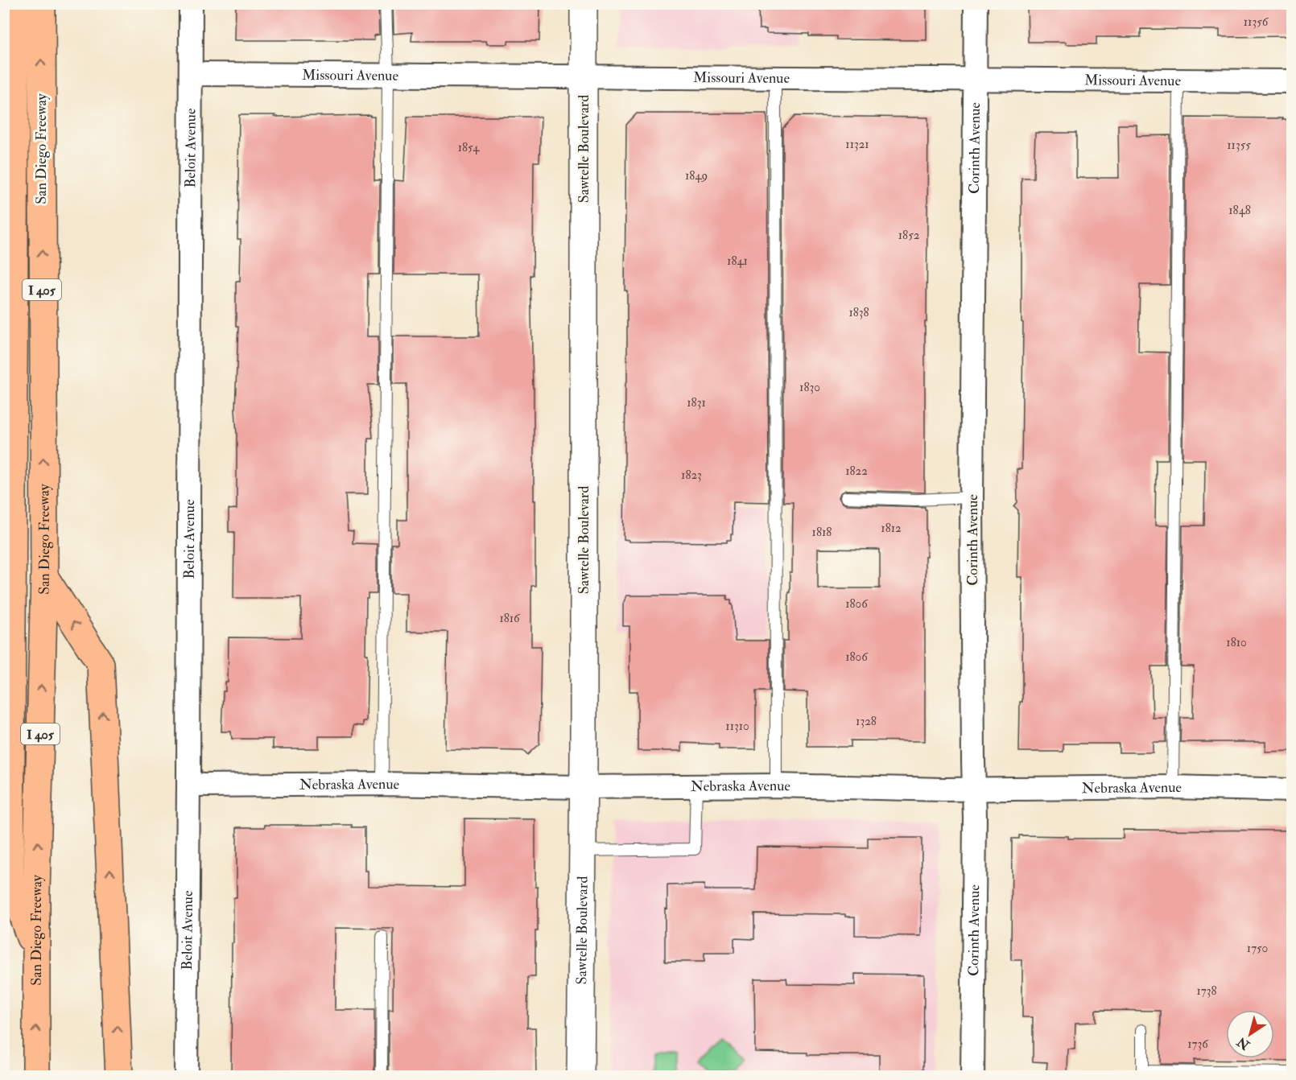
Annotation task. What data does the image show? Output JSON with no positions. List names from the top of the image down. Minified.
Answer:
{"streets":{"highway":["San Diego Freeway","I 405"],"street":["Missouri Avenue","Beloit Avenue","Sawtelle Boulevard","Corinth Avenue","Nebraska Avenue"]},"crossings":[["Missouri Avenue","Beloit Avenue"],["Missouri Avenue","Sawtelle Boulevard"],["Missouri Avenue","Corinth Avenue"],["Beloit Avenue","Nebraska Avenue"],["Sawtelle Boulevard","Nebraska Avenue"],["Corinth Avenue","Nebraska Avenue"]],"house_numbers":["11356","11321","11355","1854","1849","1848","1852","1841","1838","1830","1831","1822","1823","1812","1818","1806","1816","1810","1806","1328","11310","1750","1738","1736"],"north":"bottom left"}
